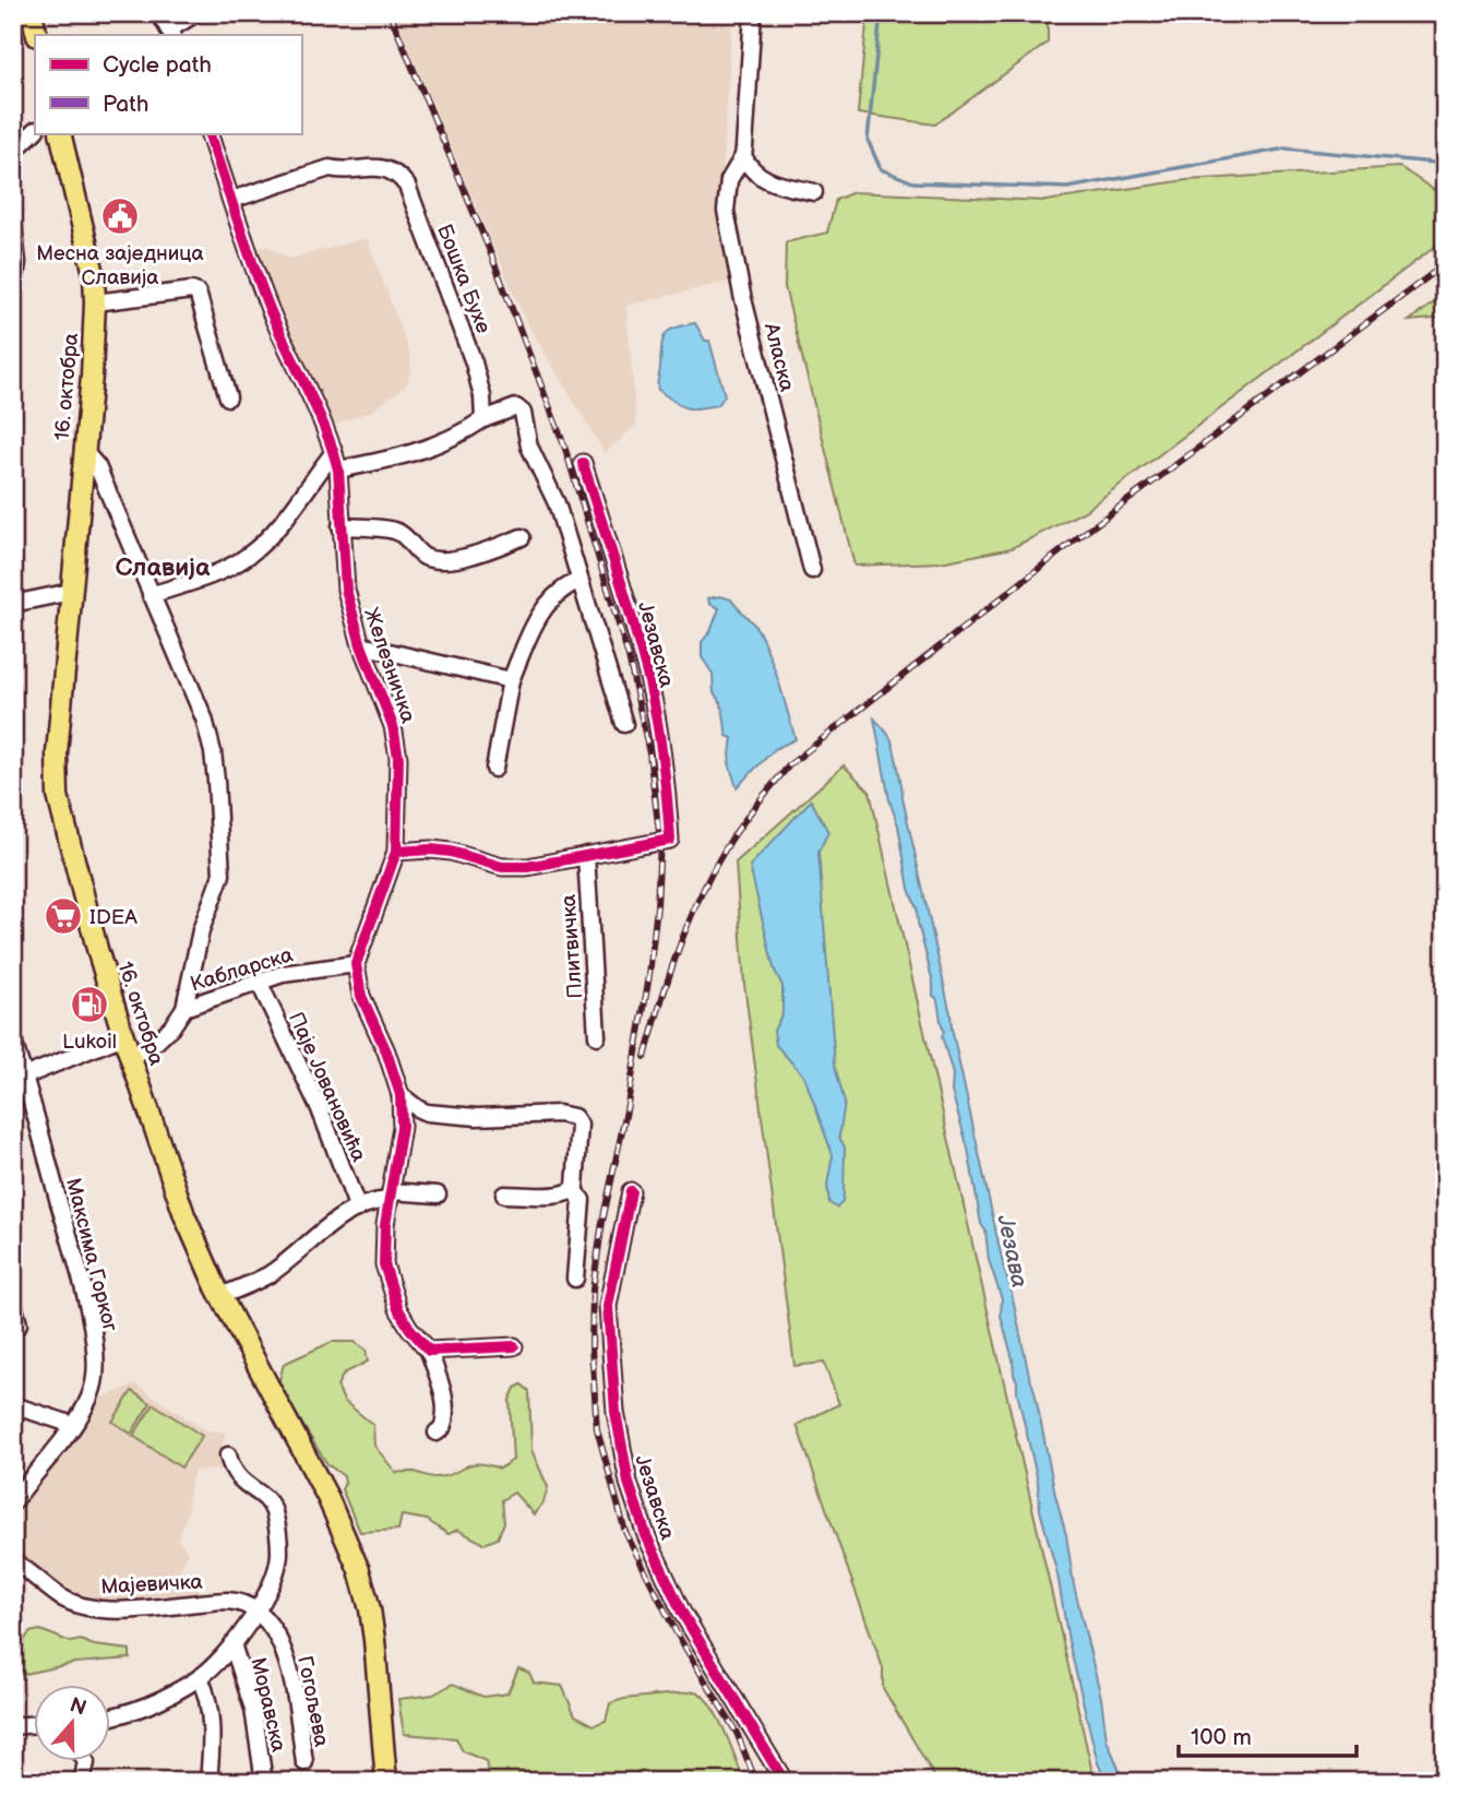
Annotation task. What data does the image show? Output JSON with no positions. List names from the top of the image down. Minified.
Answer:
{"streets":{"main road":["16. октобра"],"street":["Бошка Бухе","Аласка","Језавска","Железничка","Плитвичка","Кабларска","Паје Јовановића","Максима Горког","Мајевичка","Гогољева","Моравска"]},"crossings":[["Бошка Бухе","Железничка"],["Језавска","Плитвичка"],["Железничка","Кабларска"],["Кабларска","Паје Јовановића"],["Мајевичка","Гогољева"]],"districts":["Славија"],"water":["Језава"],"places":{"public building":["Месна заједница Славија"],"supermarket":["IDEA"],"fuel station":["Lukoil"]},"legend":["Cycle path","Path"],"scale_bar":"100 m","north":"top"}
